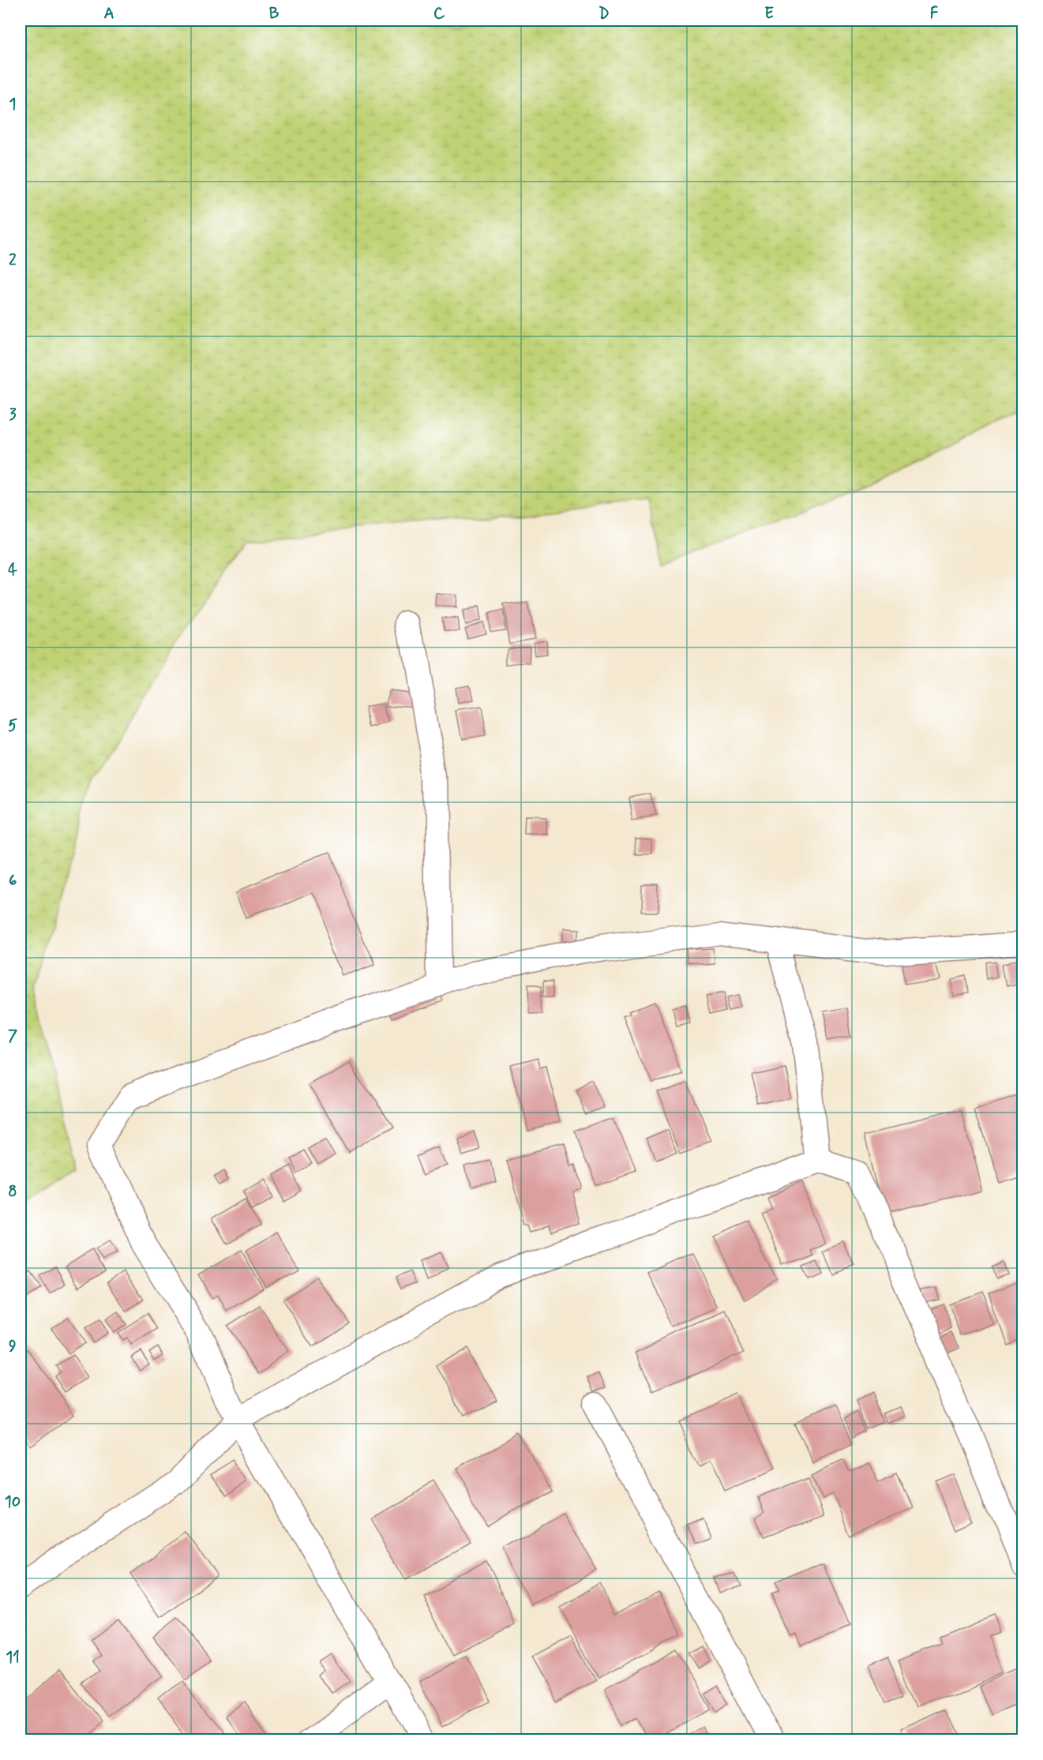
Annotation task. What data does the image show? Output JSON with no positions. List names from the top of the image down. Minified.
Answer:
{"grid":{"columns":["A","B","C","D","E","F"],"rows":["1","2","3","4","5","6","7","8","9","10","11"]}}
